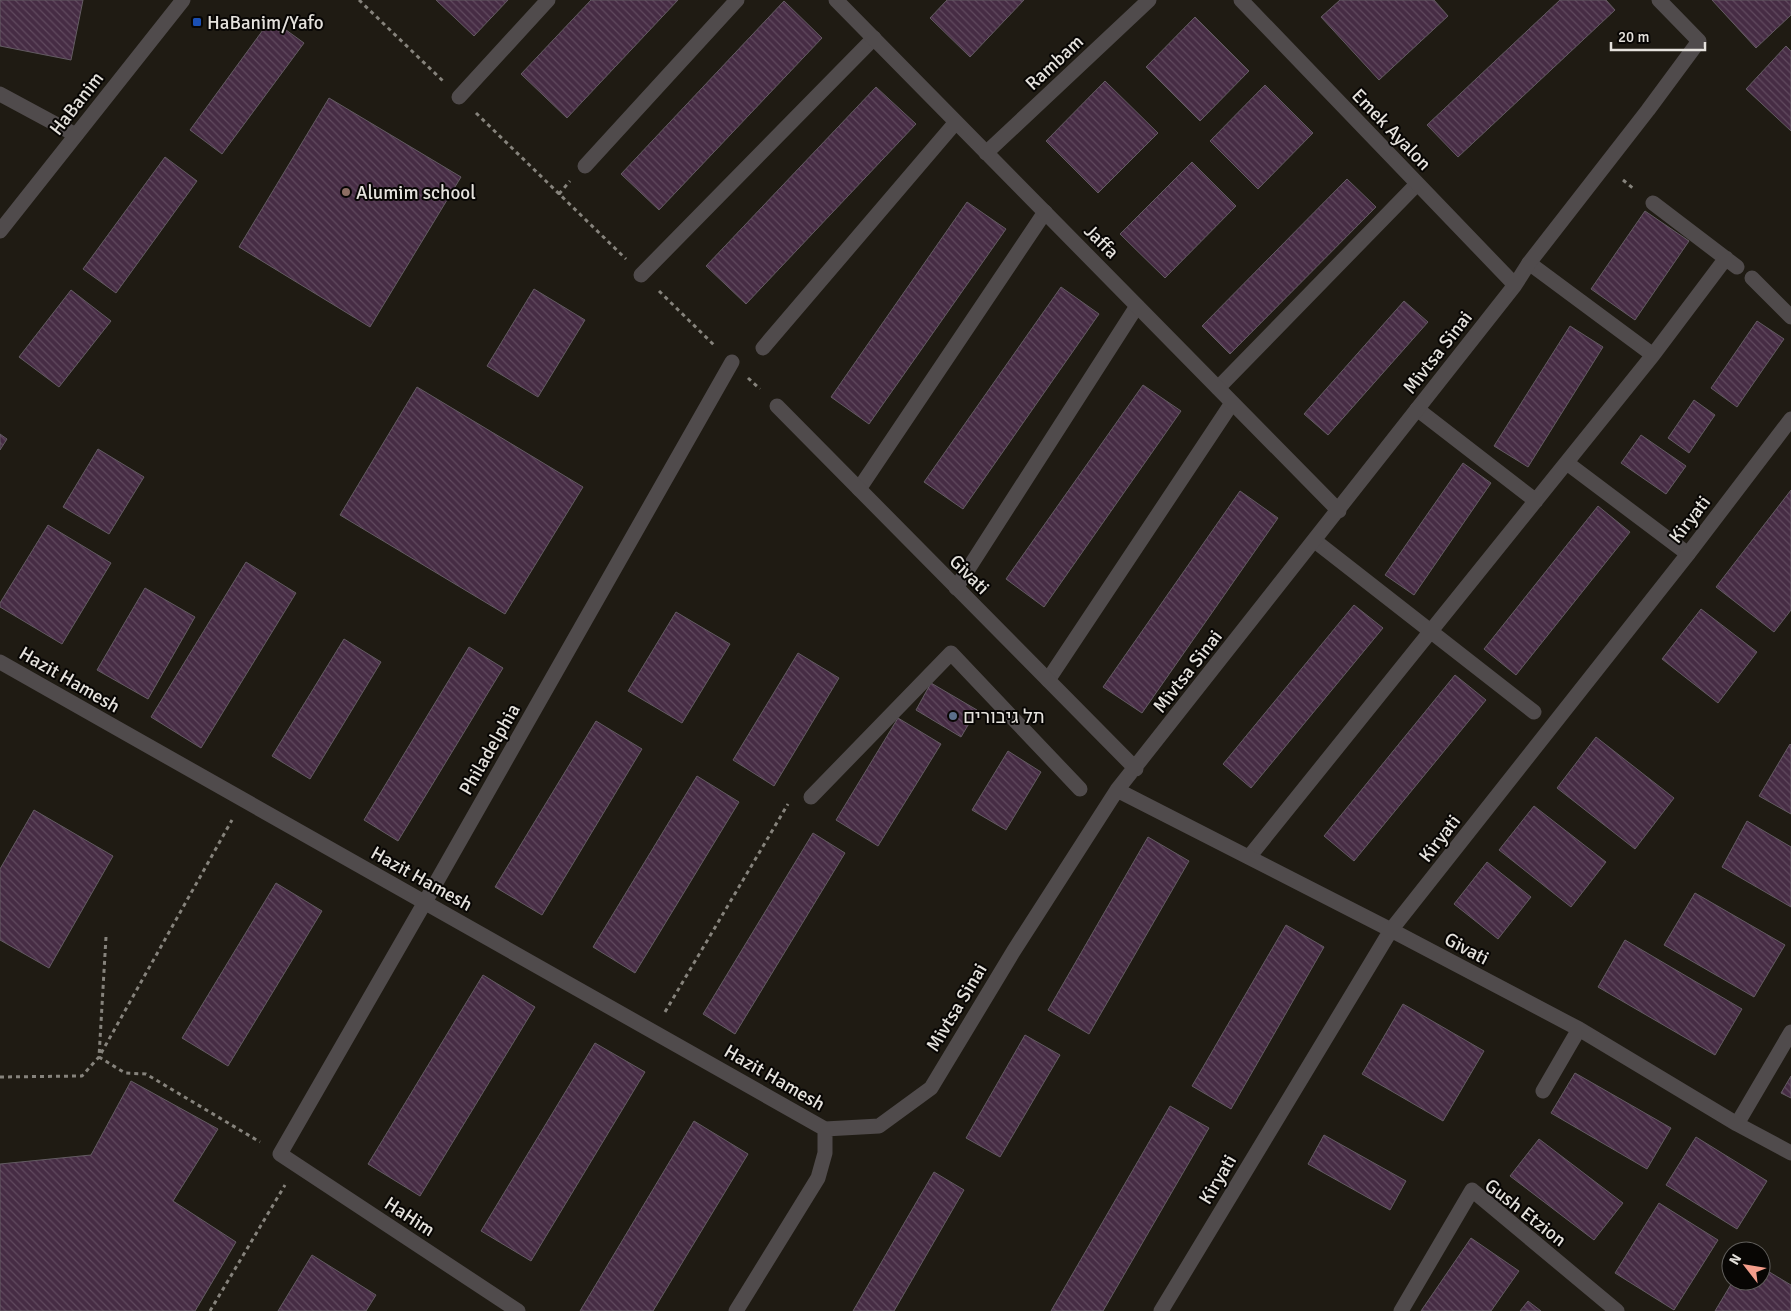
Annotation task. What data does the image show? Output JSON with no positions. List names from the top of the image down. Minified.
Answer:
{"streets":{"street":["Rambam","HaBanim","Emek Ayalon","Jaffa","Mivtsa Sinai","Kiryati","Givati","Hazit Hamesh","Philadelphia","Gush Etzion","HaHim"]},"crossings":[["Rambam","Jaffa"],["Emek Ayalon","Mivtsa Sinai"],["Jaffa","Mivtsa Sinai"],["Mivtsa Sinai","Givati"],["Mivtsa Sinai","Hazit Hamesh"],["Kiryati","Givati"],["Hazit Hamesh","Philadelphia"],["Philadelphia","HaHim"]],"places":{"transit":["HaBanim/Yafo"],"other":["Alumim school","תל גיבורים"]},"scale_bar":"20 m","north":"top left"}
